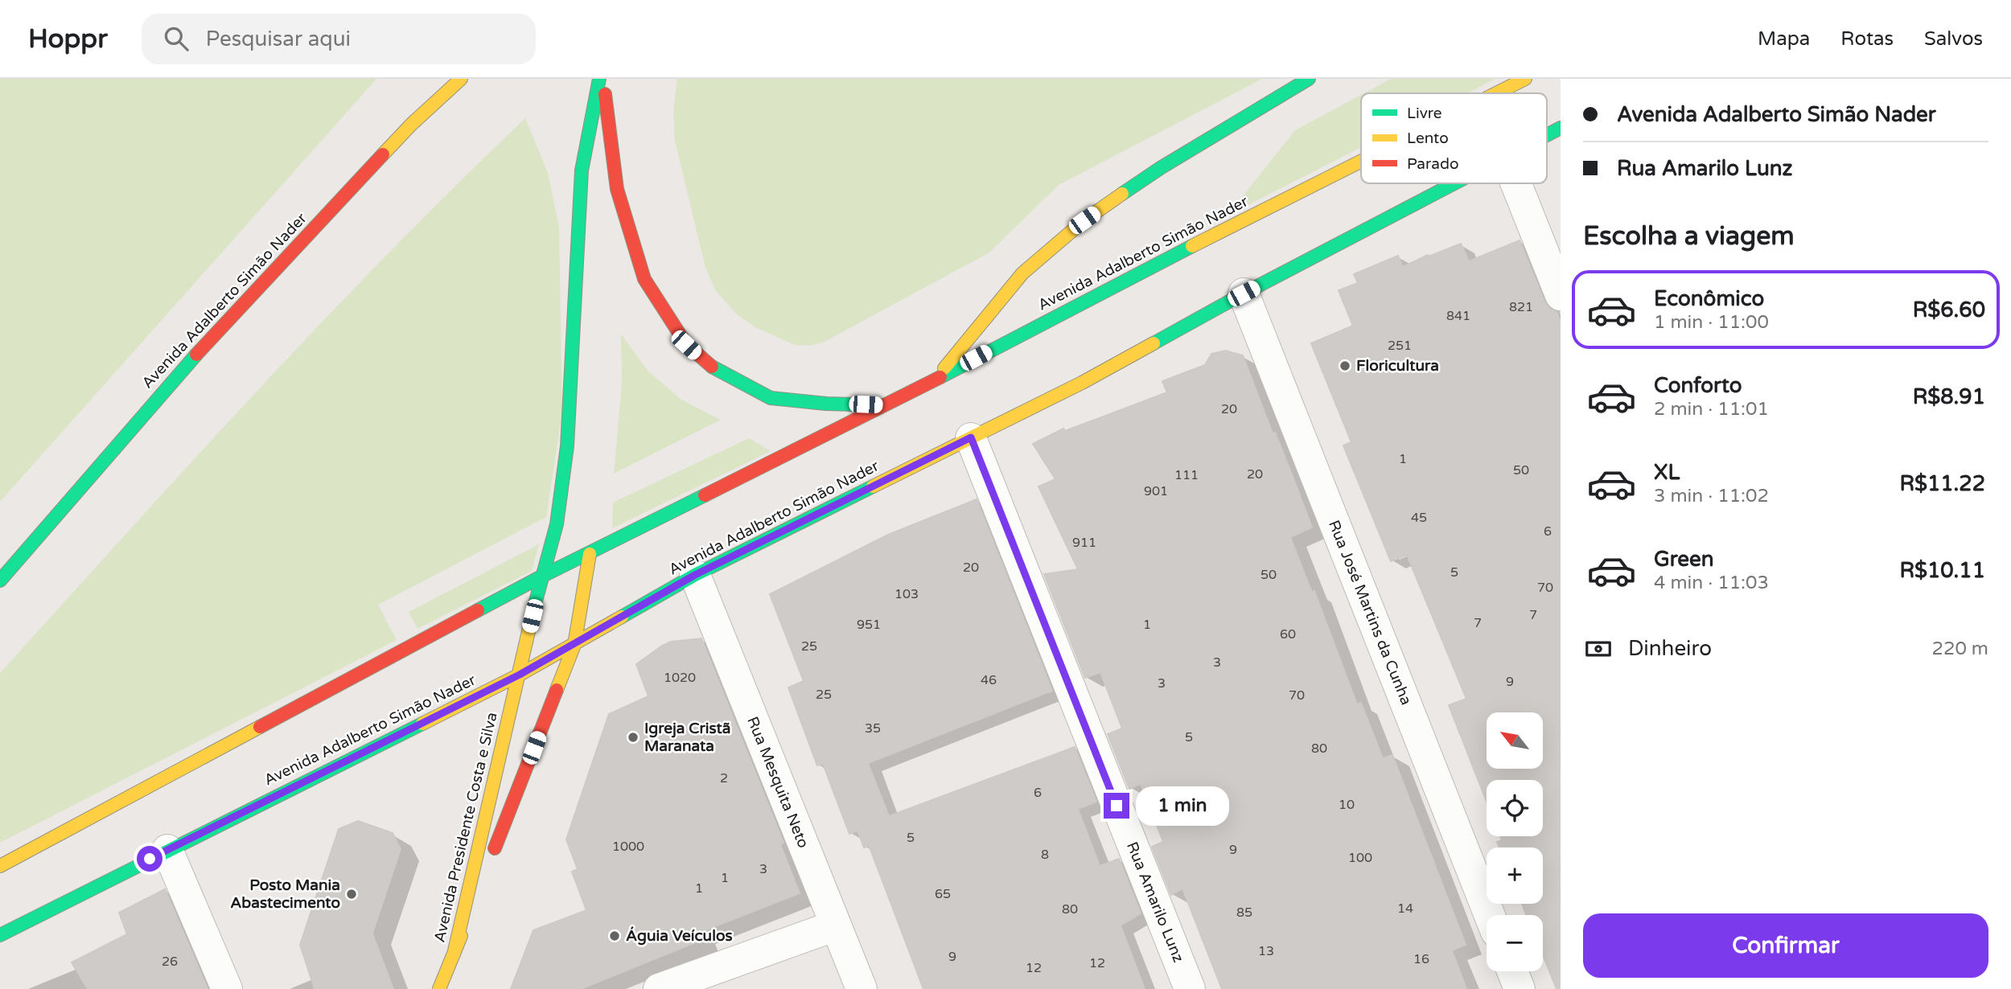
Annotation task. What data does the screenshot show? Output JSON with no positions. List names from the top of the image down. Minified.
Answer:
{"streets":{"main road":["Avenida Adalberto Simão Nader","Avenida Presidente Costa e Silva"],"street":["Rua José Martins da Cunha","Rua Mesquita Neto","Rua Amarilo Lunz"]},"crossings":[["Avenida Adalberto Simão Nader","Rua José Martins da Cunha"],["Avenida Adalberto Simão Nader","Rua Mesquita Neto"],["Avenida Adalberto Simão Nader","Avenida Presidente Costa e Silva"],["Avenida Adalberto Simão Nader","Rua Amarilo Lunz"]],"places":["Floricultura","Igreja Cristã Maranata","Posto Mania Abastecimento","Águia Veículos"],"house_numbers":["821","841","251","20","1","50","20","111","901","45","6","911","20","5","50","70","103","7","7","951","1","60","25","3","1020","46","9","3","25","70","35","5","80","2","6","10","5","1000","9","8","100","3","1","1","65","14","80","85","13","9","16","26","12","12"],"legend":["Livre","Lento","Parado"],"north":"top left","page":{"header":"Hoppr","search":"Pesquisar aqui","nav":["Mapa","Rotas","Salvos"],"banner":["Avenida Adalberto Simão Nader","Rua Amarilo Lunz"],"heading":"Escolha a viagem","list":[{"name":"Econômico","note":"1 min · 11:00","value":"R$6.60"},{"name":"Conforto","note":"2 min · 11:01","value":"R$8.91"},{"name":"XL","note":"3 min · 11:02","value":"R$11.22"},{"name":"Green","note":"4 min · 11:03","value":"R$10.11"}],"pay":["Dinheiro","220 m"],"map_buttons":["+","−"],"bubble":"1 min","buttons":"Confirmar"}}
